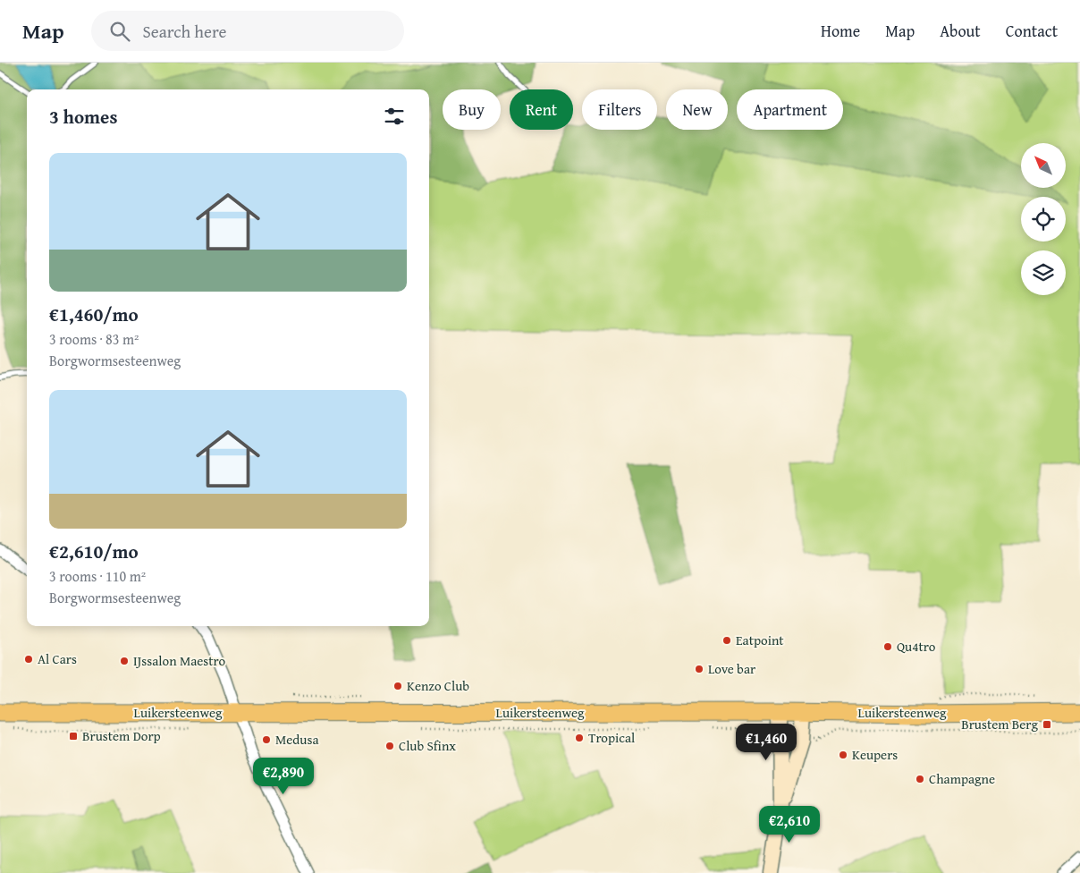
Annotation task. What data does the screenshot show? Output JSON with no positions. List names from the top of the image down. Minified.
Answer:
{"streets":{"main road":["Luikersteenweg"]},"places":{"other":["Eatpoint","Qu4tro","Al Cars","IJssalon Maestro","Love bar","Kenzo Club","Tropical","Medusa","Club Sfinx","Keupers","Champagne"],"transit":["Brustem Berg","Brustem Dorp"]},"north":"top left","page":{"header":"Map","search":"Search here","nav":["Home","Map","About","Contact"],"chip":["Buy","Rent","Filters","New","Apartment"],"heading":"3 homes","list":[{"name":"€1,460/mo","note":"3 rooms · 83 m² · Borgwormsesteenweg"},{"name":"€2,610/mo","note":"3 rooms · 110 m² · Borgwormsesteenweg"}],"price":["€1,460","€2,890","€2,610"]}}
